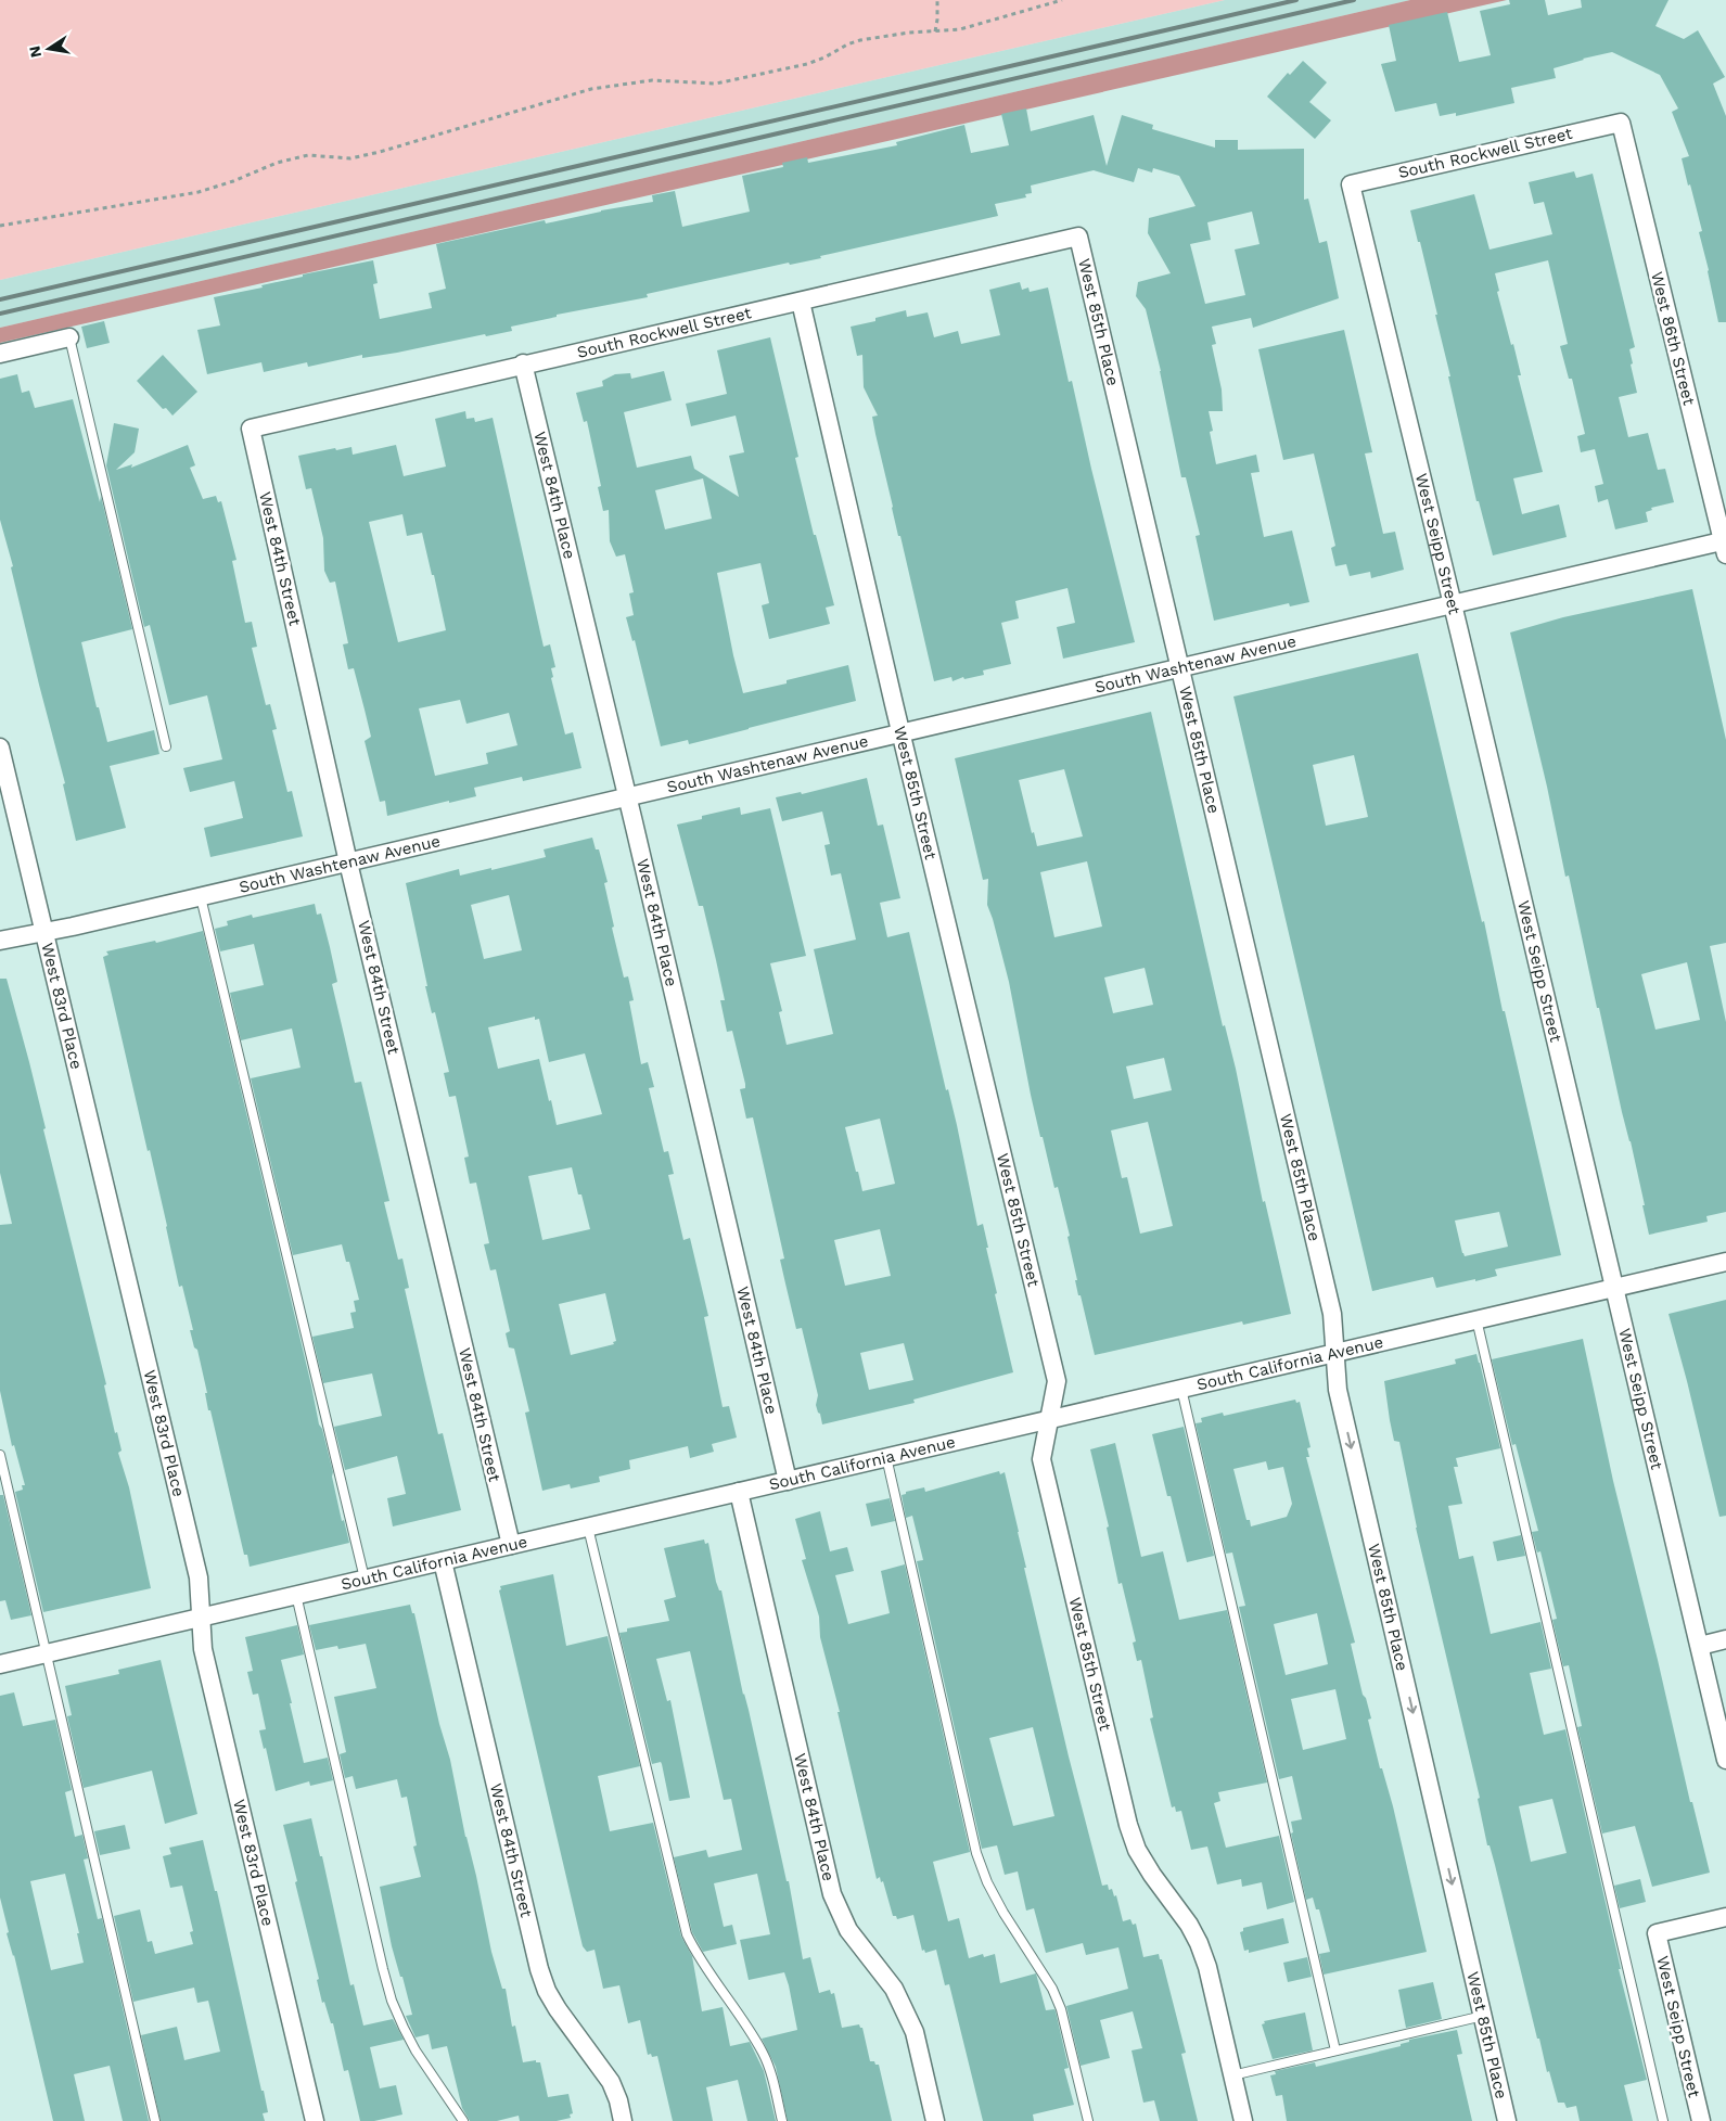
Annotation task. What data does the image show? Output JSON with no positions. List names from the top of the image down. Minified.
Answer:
{"streets":{"street":["South Rockwell Street","West 85th Place","West 86th Street","West 84th Place","West Seipp Street","West 84th Street","South Washtenaw Avenue","West 85th Street","West 83rd Place","South California Avenue"]},"crossings":[["South Rockwell Street","West 85th Place"],["South Rockwell Street","West 86th Street"],["South Rockwell Street","West 84th Place"],["South Rockwell Street","West Seipp Street"],["South Rockwell Street","West 84th Street"],["South Rockwell Street","West 85th Street"],["West 85th Place","South Washtenaw Avenue"],["West 85th Place","South California Avenue"],["West 86th Street","South Washtenaw Avenue"],["West 84th Place","South Washtenaw Avenue"],["West 84th Place","South California Avenue"],["West Seipp Street","South Washtenaw Avenue"],["West Seipp Street","South California Avenue"],["West 84th Street","South Washtenaw Avenue"],["West 84th Street","South California Avenue"],["South Washtenaw Avenue","West 85th Street"],["South Washtenaw Avenue","West 83rd Place"],["West 85th Street","South California Avenue"],["West 83rd Place","South California Avenue"]],"one_way":["West 85th Place"],"north":"left"}
